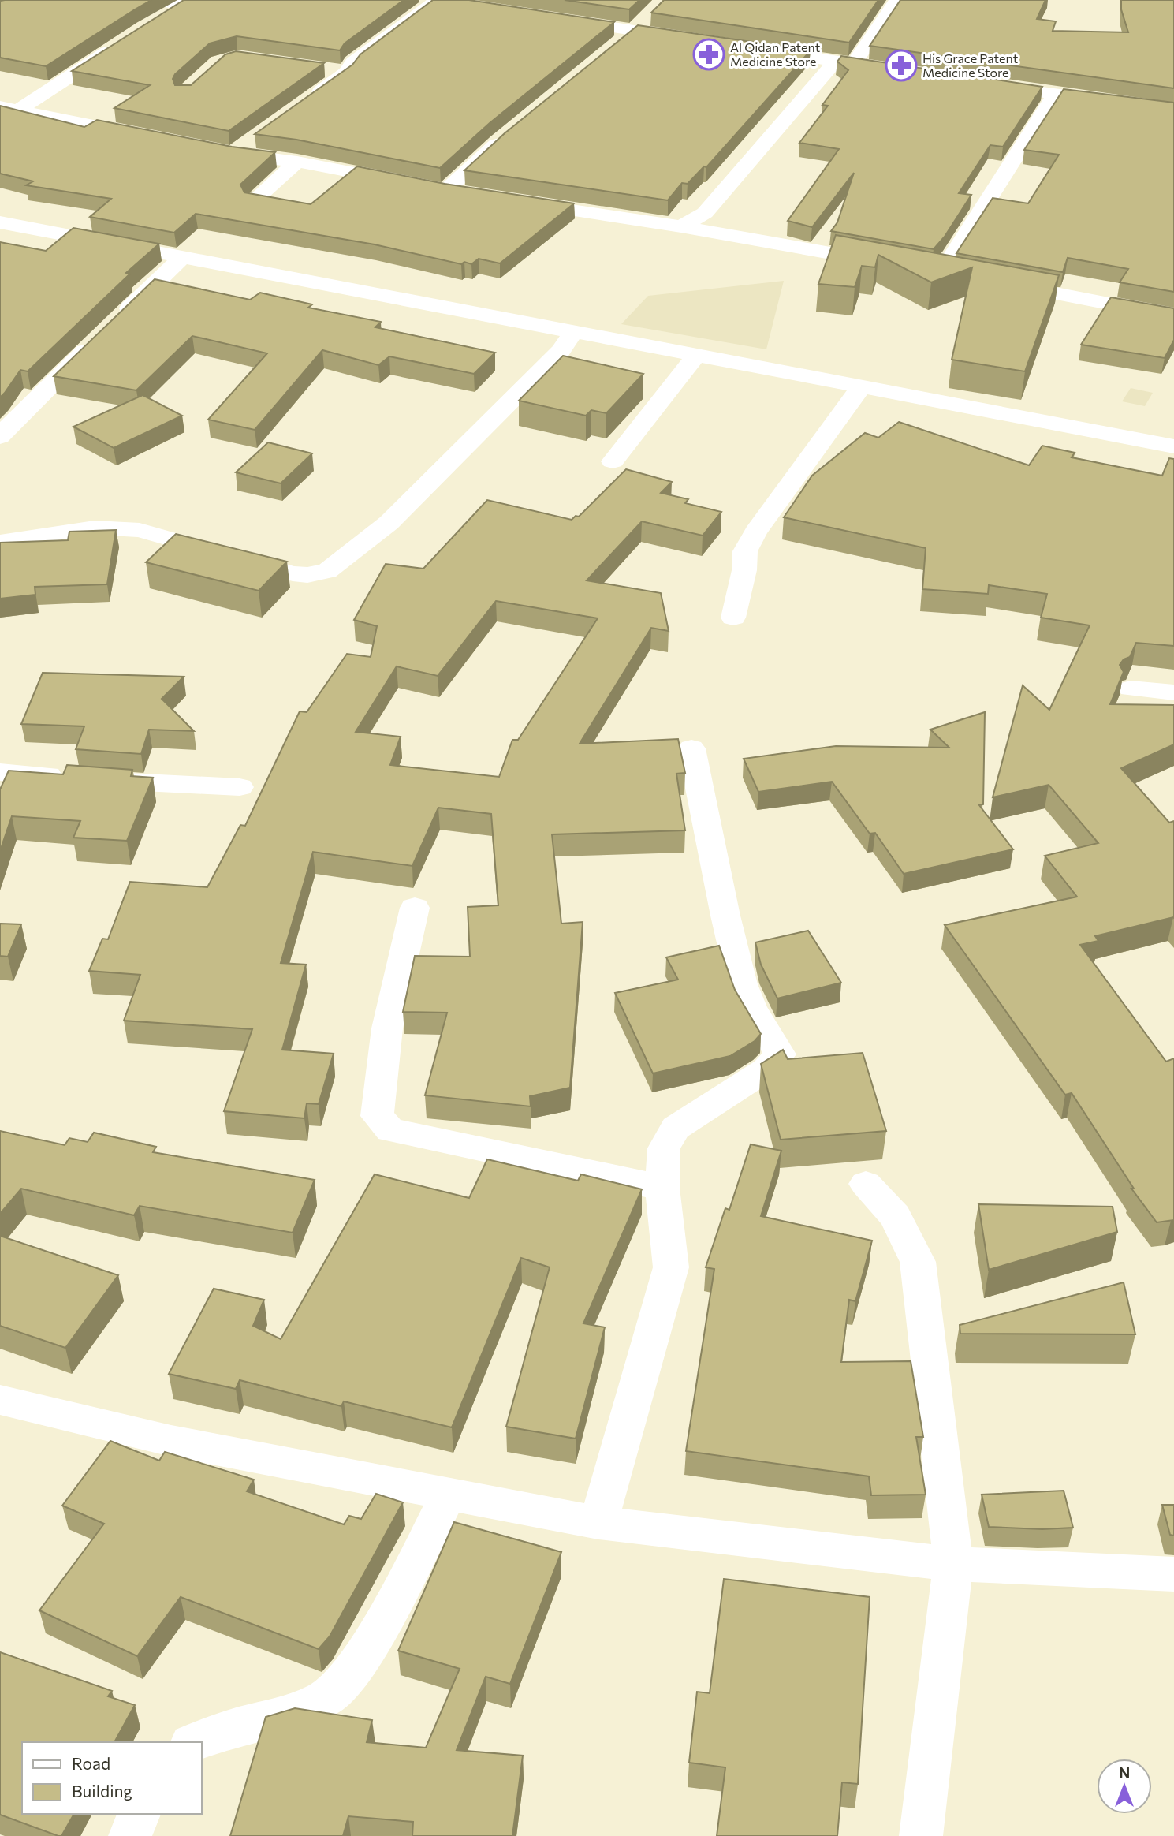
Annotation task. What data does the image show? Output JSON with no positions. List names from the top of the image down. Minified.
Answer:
{"places":{"pharmacy":["Al Qidan Patent Medicine Store","His Grace Patent Medicine Store"]},"legend":["Road","Building"],"north":"top"}
